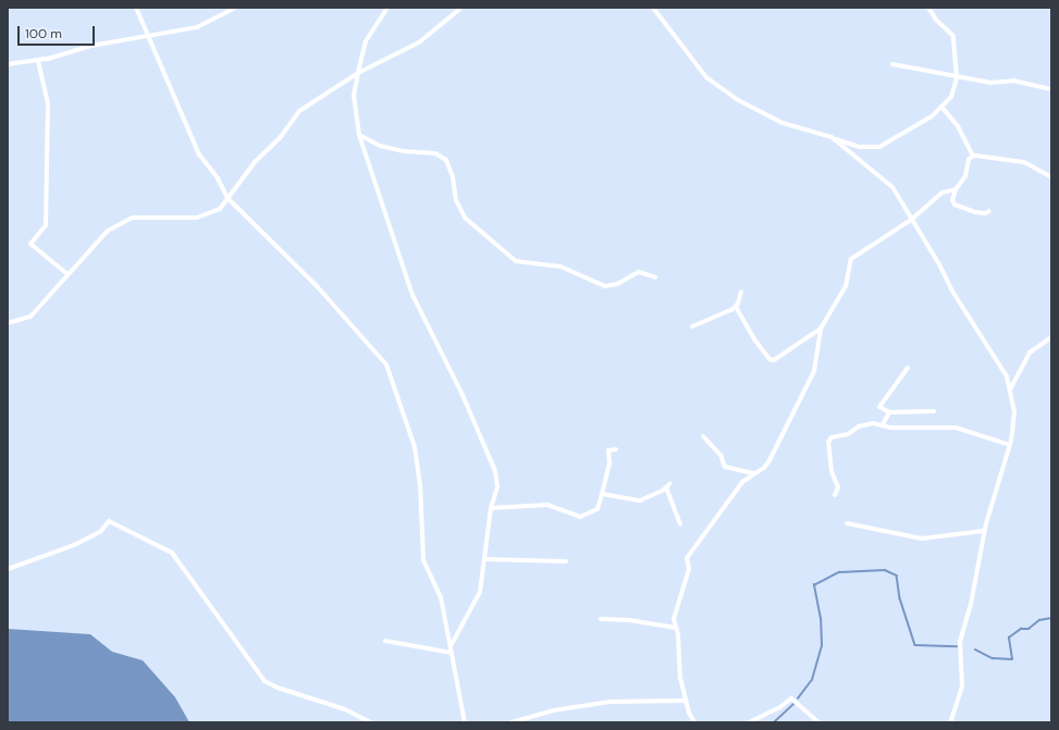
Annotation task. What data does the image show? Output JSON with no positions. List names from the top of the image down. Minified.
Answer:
{"scale_bar":"100 m"}
